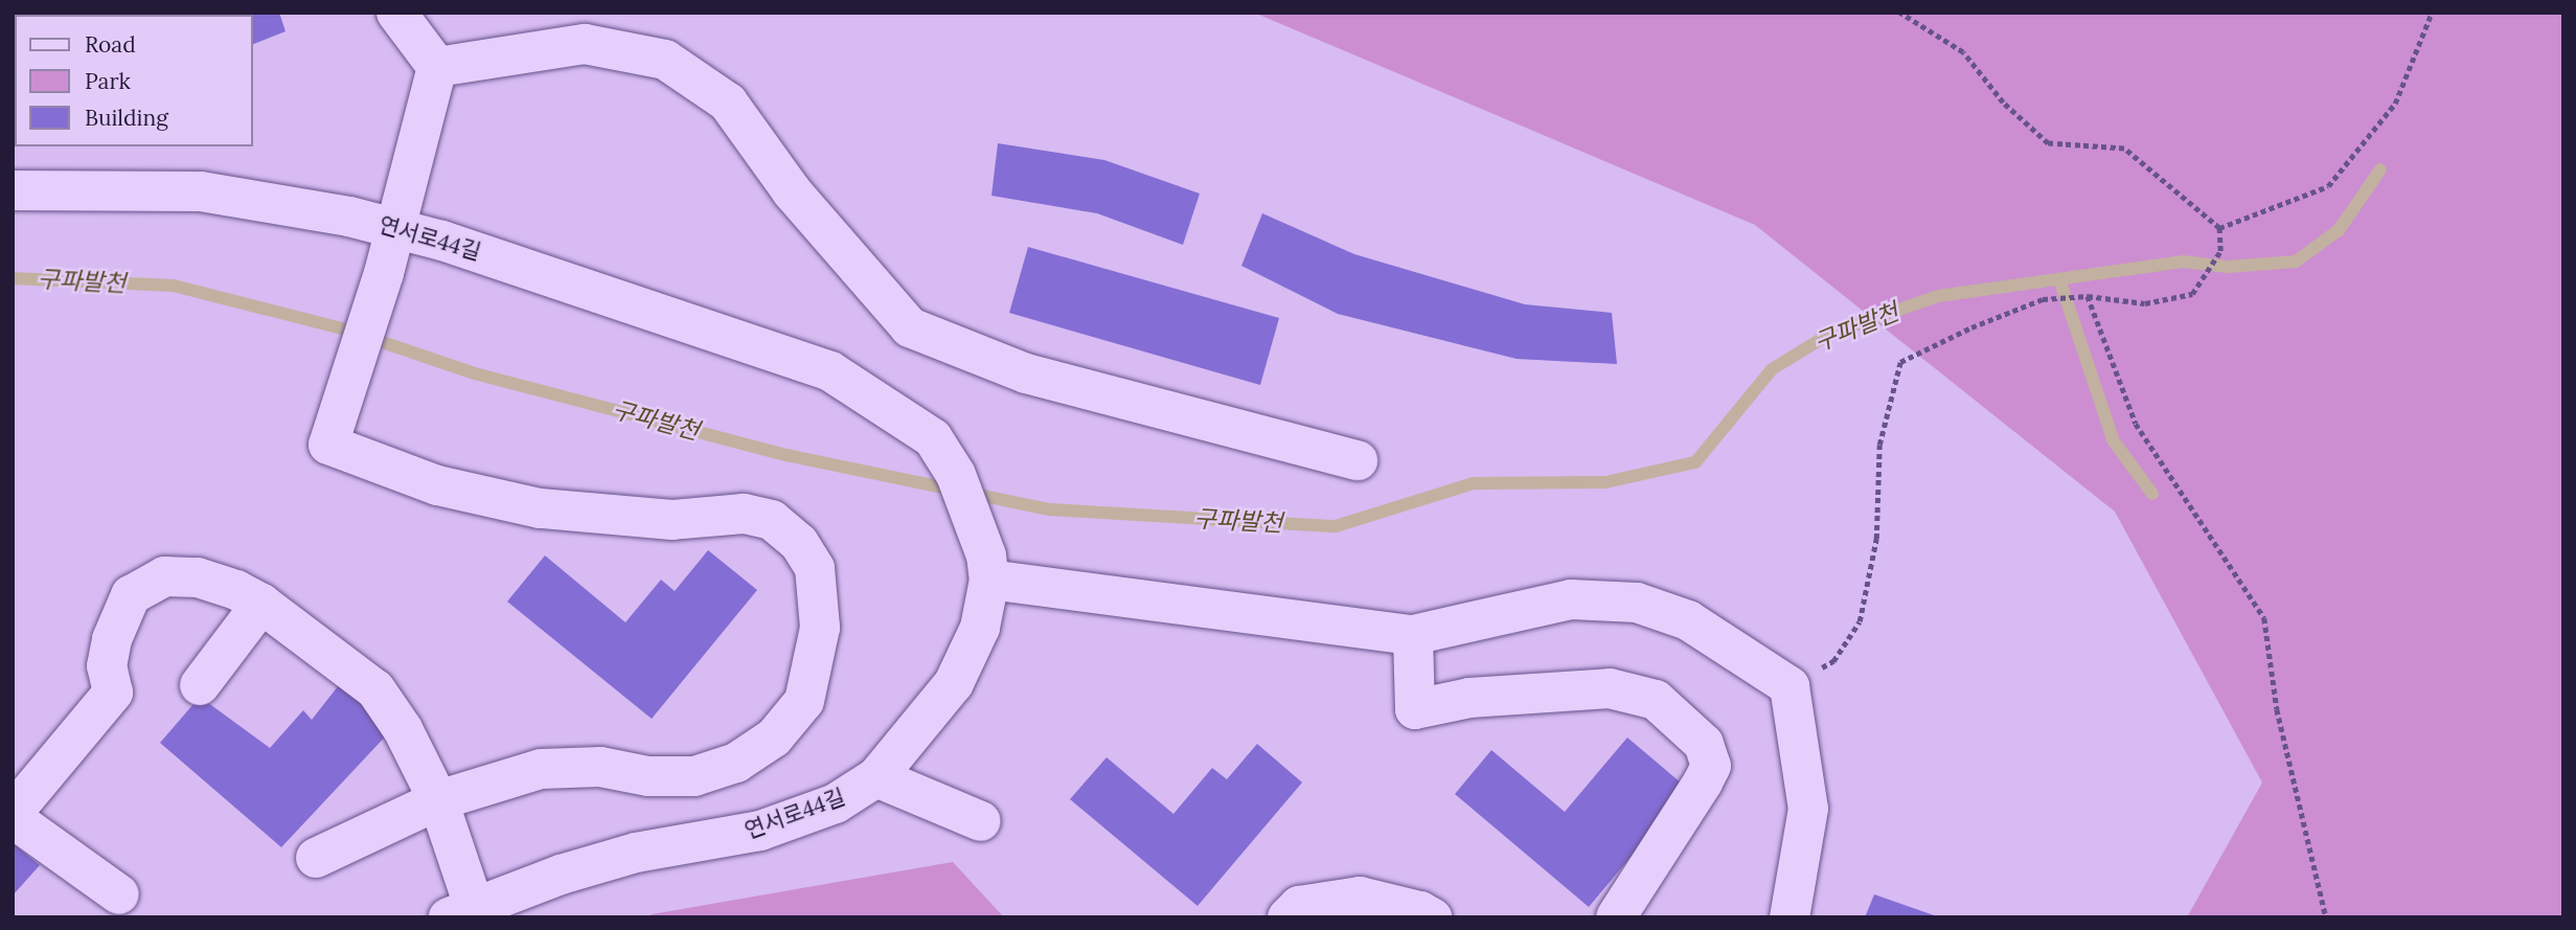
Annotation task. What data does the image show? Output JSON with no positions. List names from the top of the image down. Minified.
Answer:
{"streets":{"street":["연서로44길"]},"water":["구파발천"],"legend":["Road","Park","Building"]}
